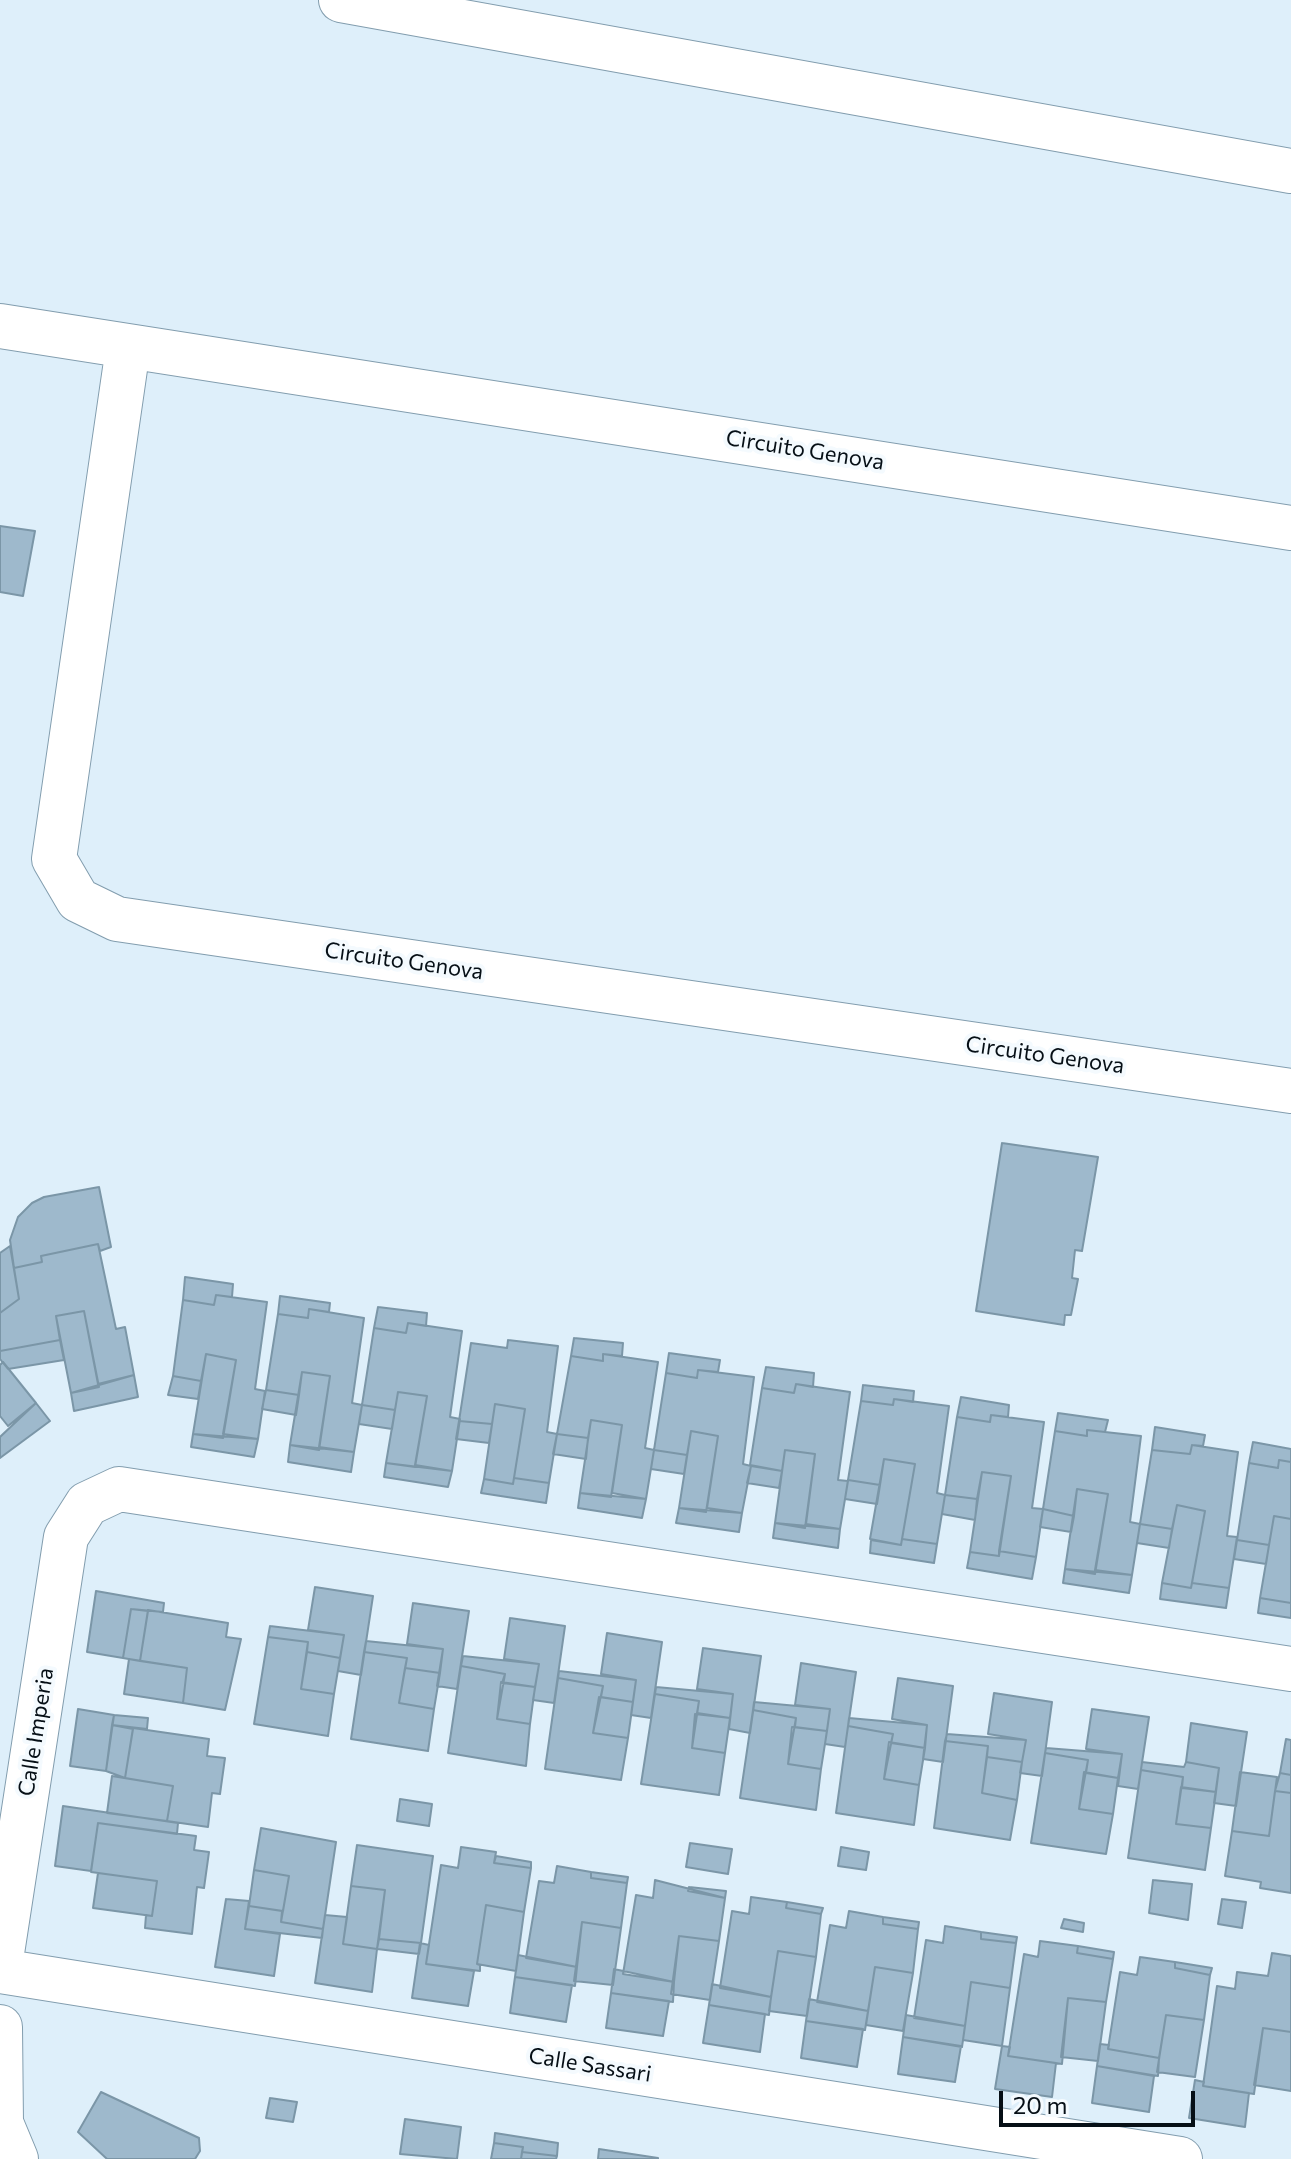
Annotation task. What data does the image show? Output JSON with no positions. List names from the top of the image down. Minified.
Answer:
{"streets":{"street":["Circuito Genova","Calle Imperia","Calle Sassari"]},"crossings":[["Calle Imperia","Calle Sassari"]],"scale_bar":"20 m"}
